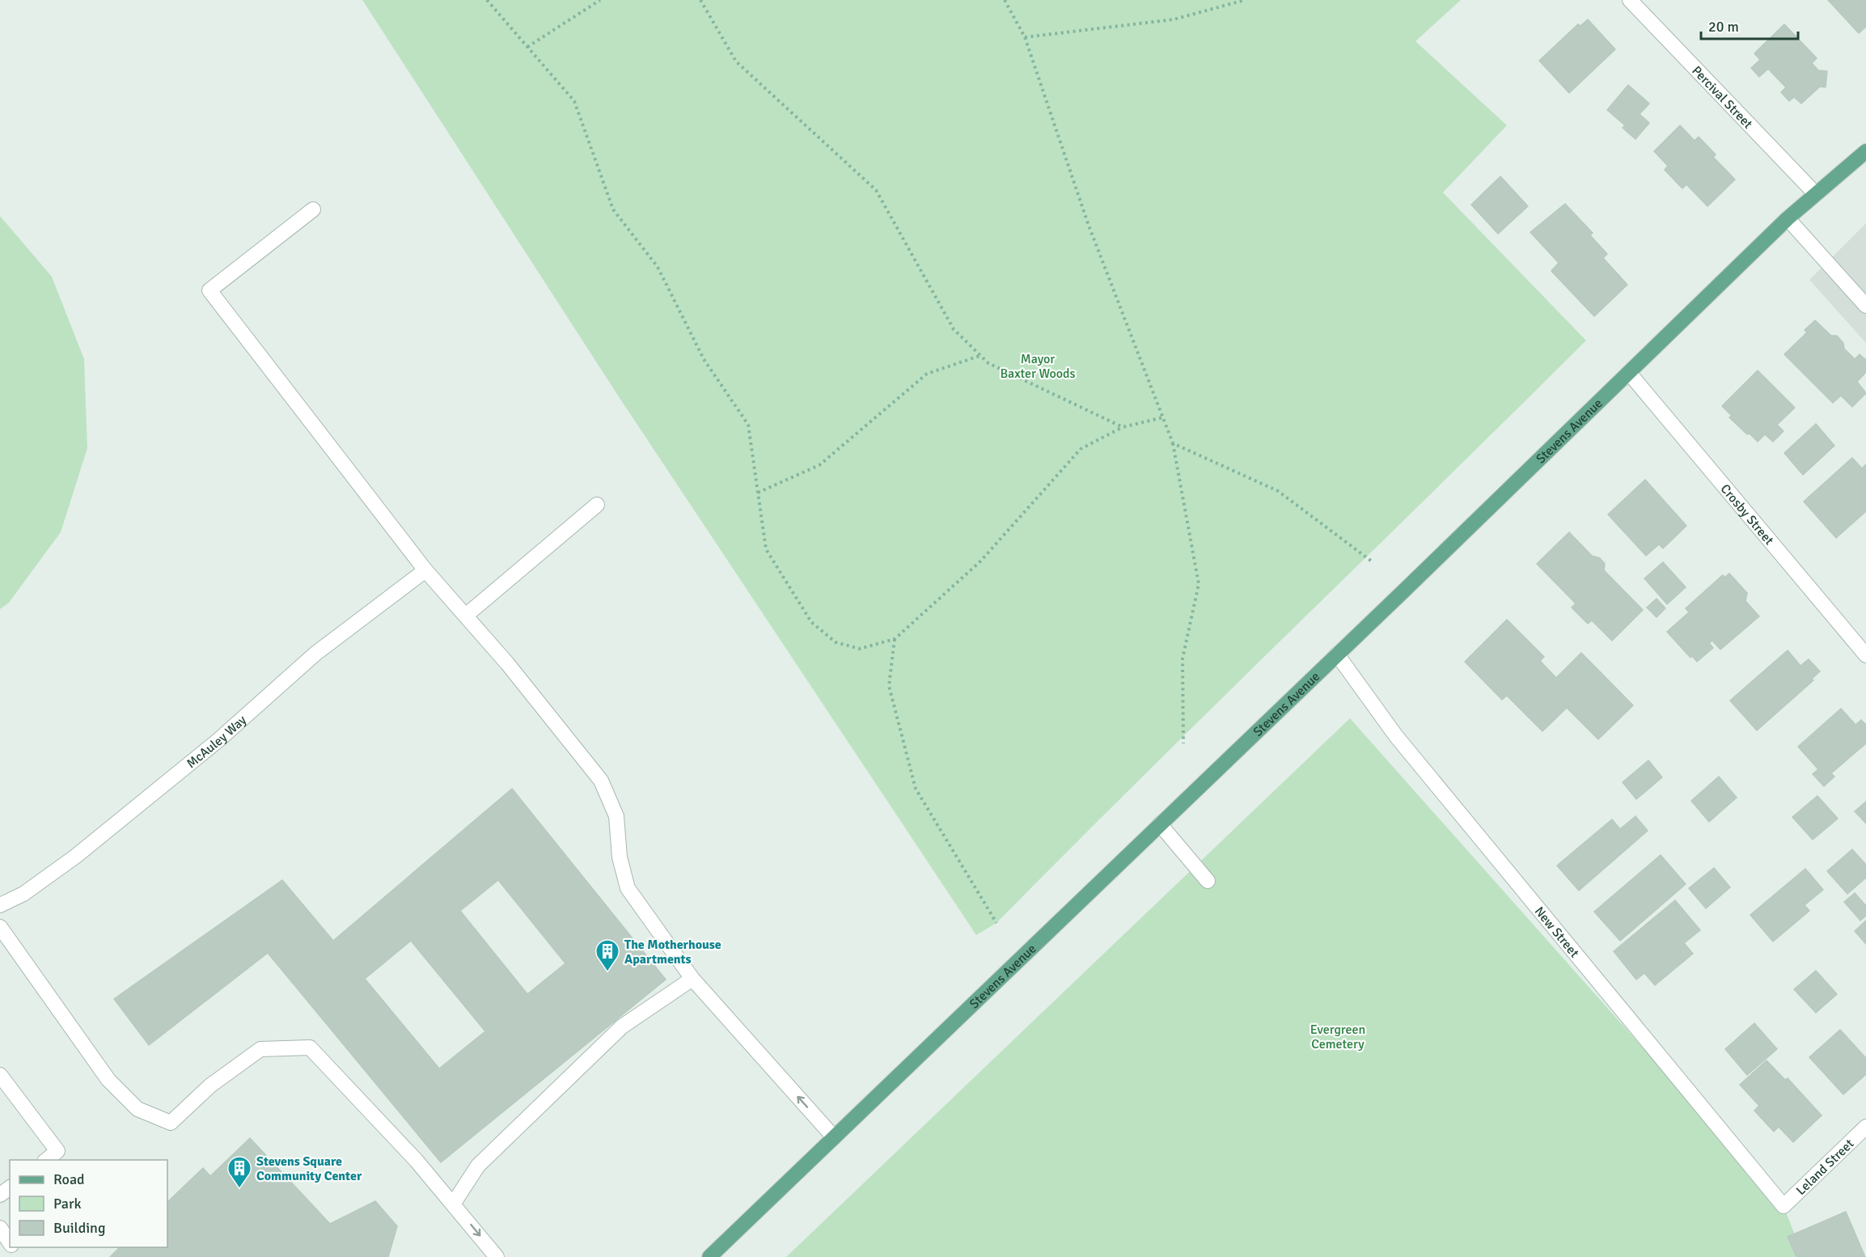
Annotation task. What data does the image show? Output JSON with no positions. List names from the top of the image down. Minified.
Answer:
{"streets":{"main road":["Stevens Avenue"],"street":["Percival Street","Crosby Street","McAuley Way","New Street","Leland Street"]},"crossings":[["Percival Street","Stevens Avenue"],["Stevens Avenue","Crosby Street"],["Stevens Avenue","New Street"],["New Street","Leland Street"]],"parks":["Mayor Baxter Woods","Evergreen Cemetery"],"places":{"building":["The Motherhouse Apartments","Stevens Square Community Center"]},"legend":["Road","Park","Building"],"scale_bar":"20 m"}
